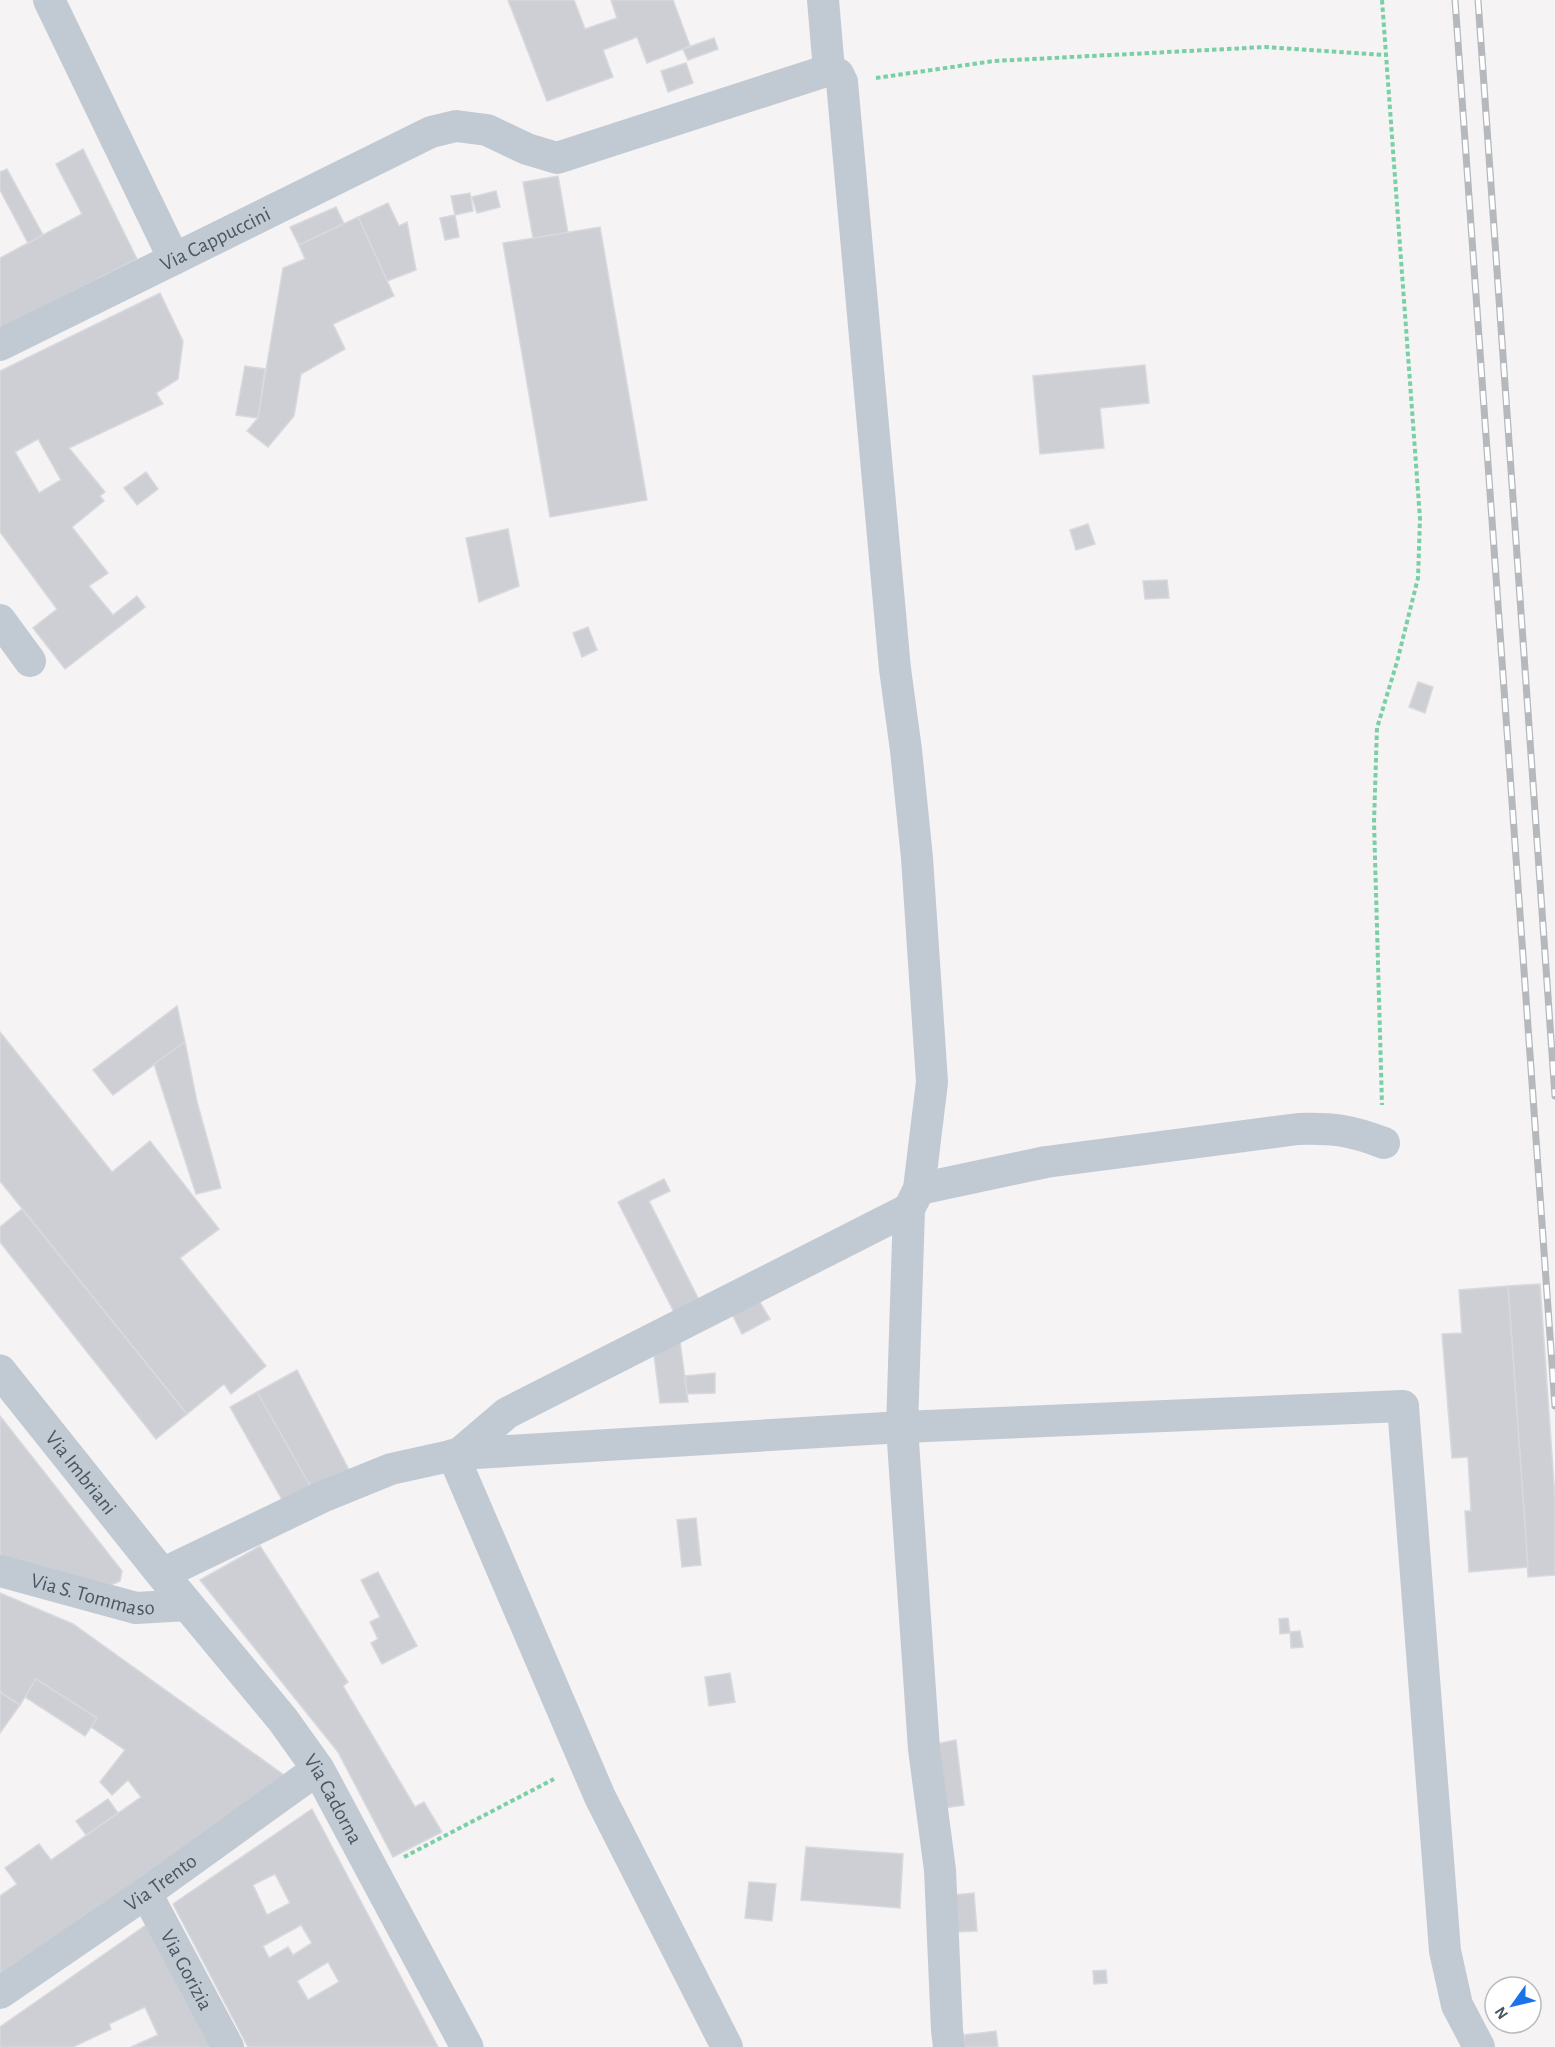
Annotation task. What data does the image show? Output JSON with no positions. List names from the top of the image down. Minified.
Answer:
{"streets":{"street":["Via Cappuccini","Via Imbriani","Via S. Tommaso","Via Cadorna","Via Trento","Via Gorizia"]},"crossings":[["Via Imbriani","Via Cadorna"],["Via S. Tommaso","Via Cadorna"],["Via Cadorna","Via Trento"],["Via Trento","Via Gorizia"]],"north":"bottom left"}
